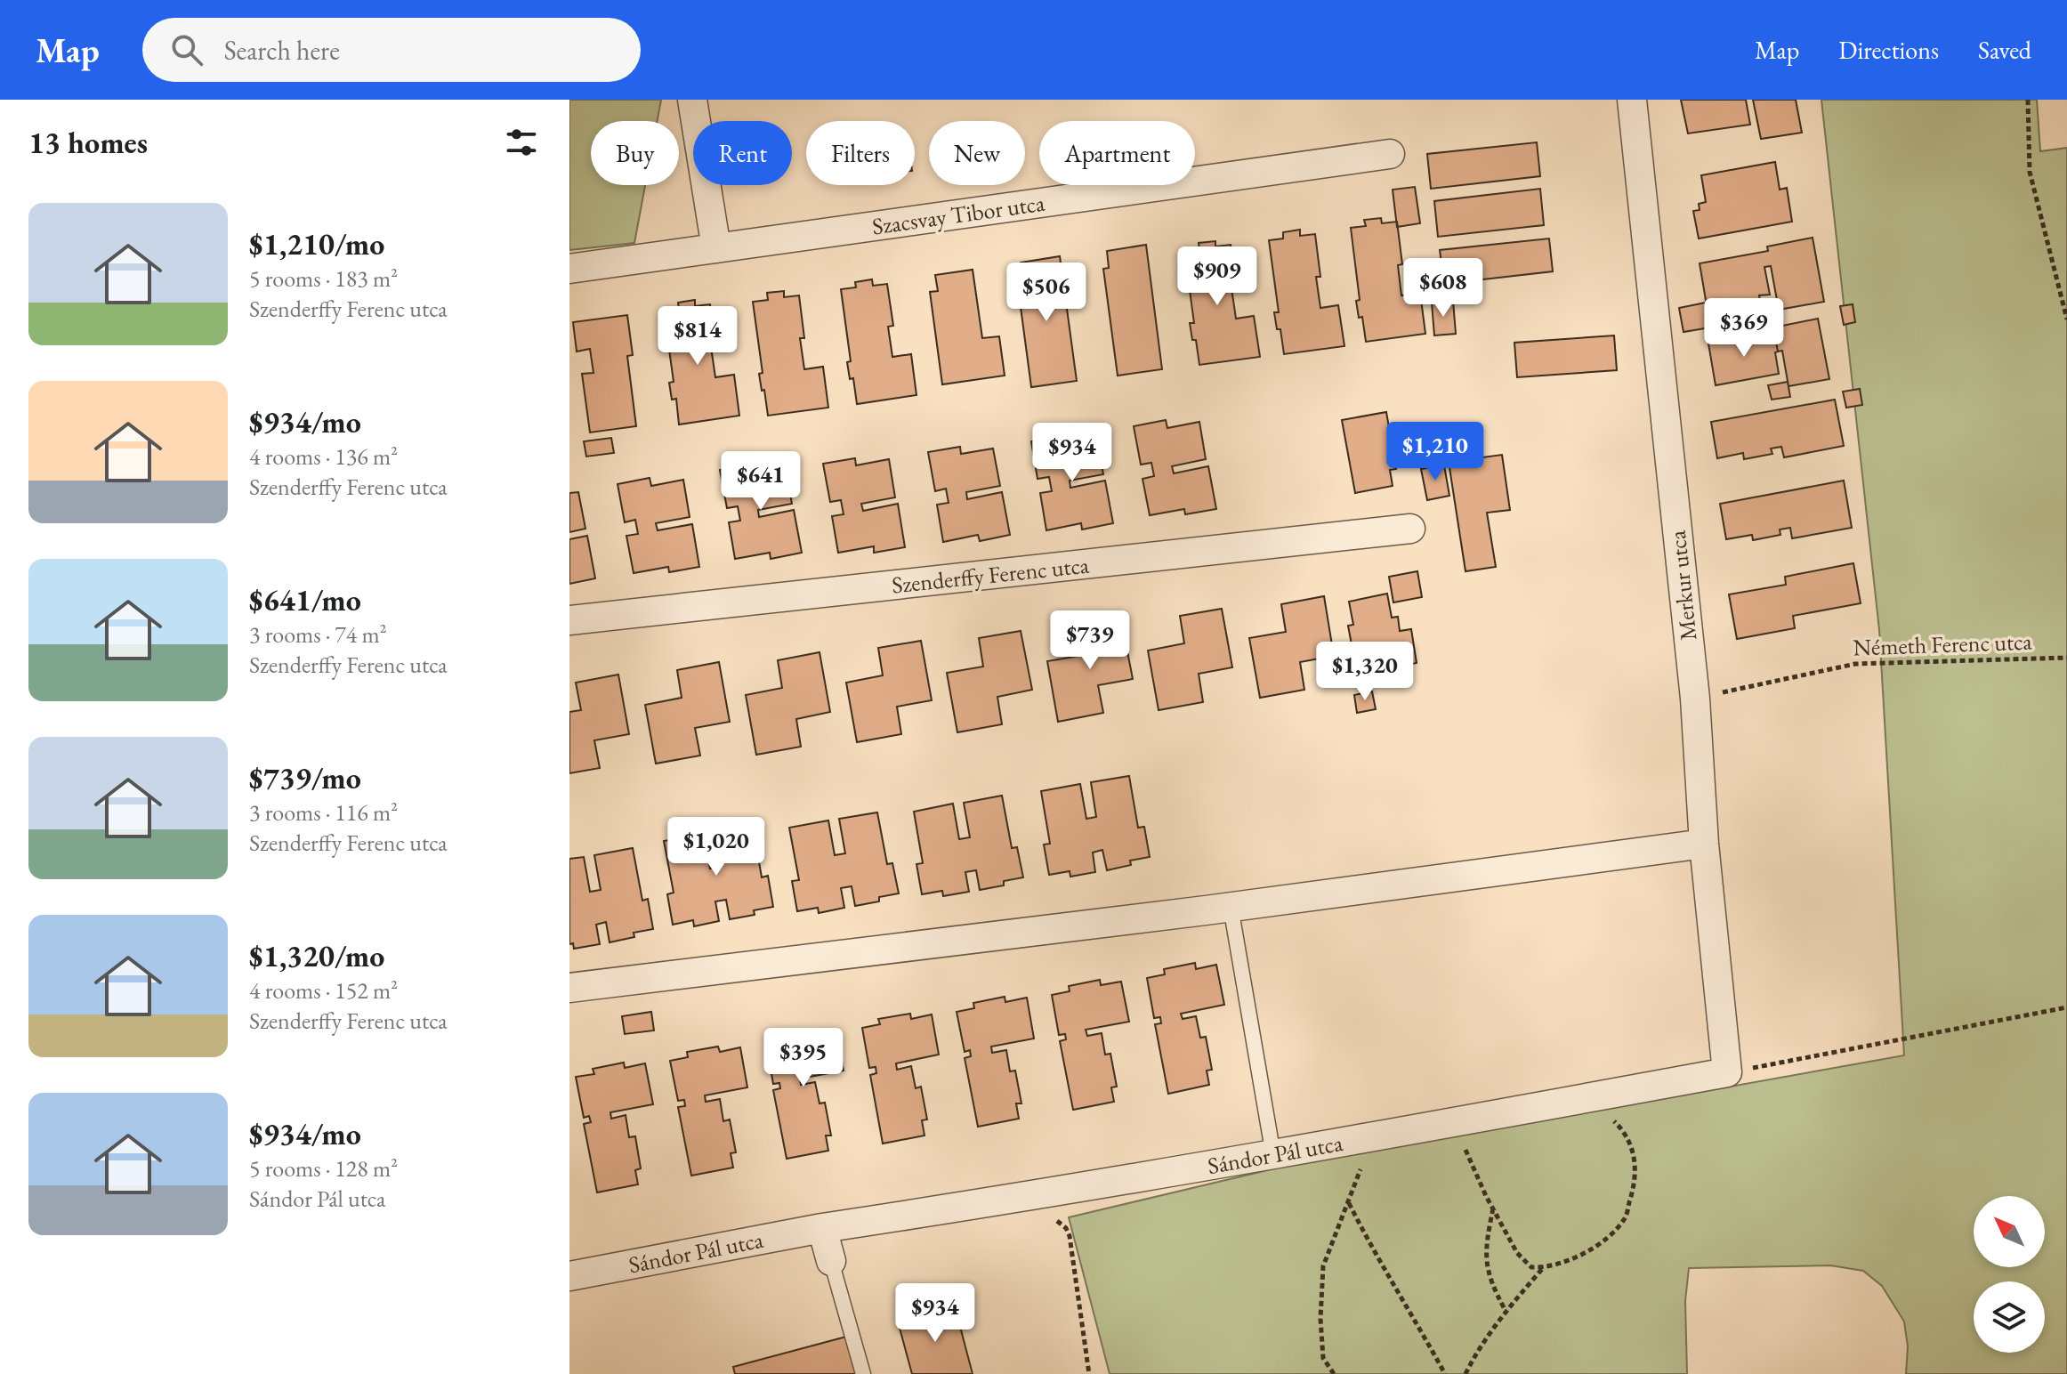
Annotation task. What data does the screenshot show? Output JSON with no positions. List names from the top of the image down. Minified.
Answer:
{"streets":{"street":["Szacsvay Tibor utca","Szenderffy Ferenc utca","Merkur utca","Sándor Pál utca"],"path":["Németh Ferenc utca"]},"crossings":[["Merkur utca","Németh Ferenc utca"],["Merkur utca","Sándor Pál utca"]],"north":"top left","page":{"header":"Map","search":"Search here","nav":["Map","Directions","Saved"],"heading":"13 homes","chip":["Buy","Rent","Filters","New","Apartment"],"list":[{"name":"$1,210/mo","note":"5 rooms · 183 m² · Szenderffy Ferenc utca"},{"name":"$934/mo","note":"4 rooms · 136 m² · Szenderffy Ferenc utca"},{"name":"$641/mo","note":"3 rooms · 74 m² · Szenderffy Ferenc utca"},{"name":"$739/mo","note":"3 rooms · 116 m² · Szenderffy Ferenc utca"},{"name":"$1,320/mo","note":"4 rooms · 152 m² · Szenderffy Ferenc utca"},{"name":"$934/mo","note":"5 rooms · 128 m² · Sándor Pál utca"}],"price":["$909","$608","$506","$369","$814","$1,210","$934","$641","$739","$1,320","$1,020","$395","$934"]}}
